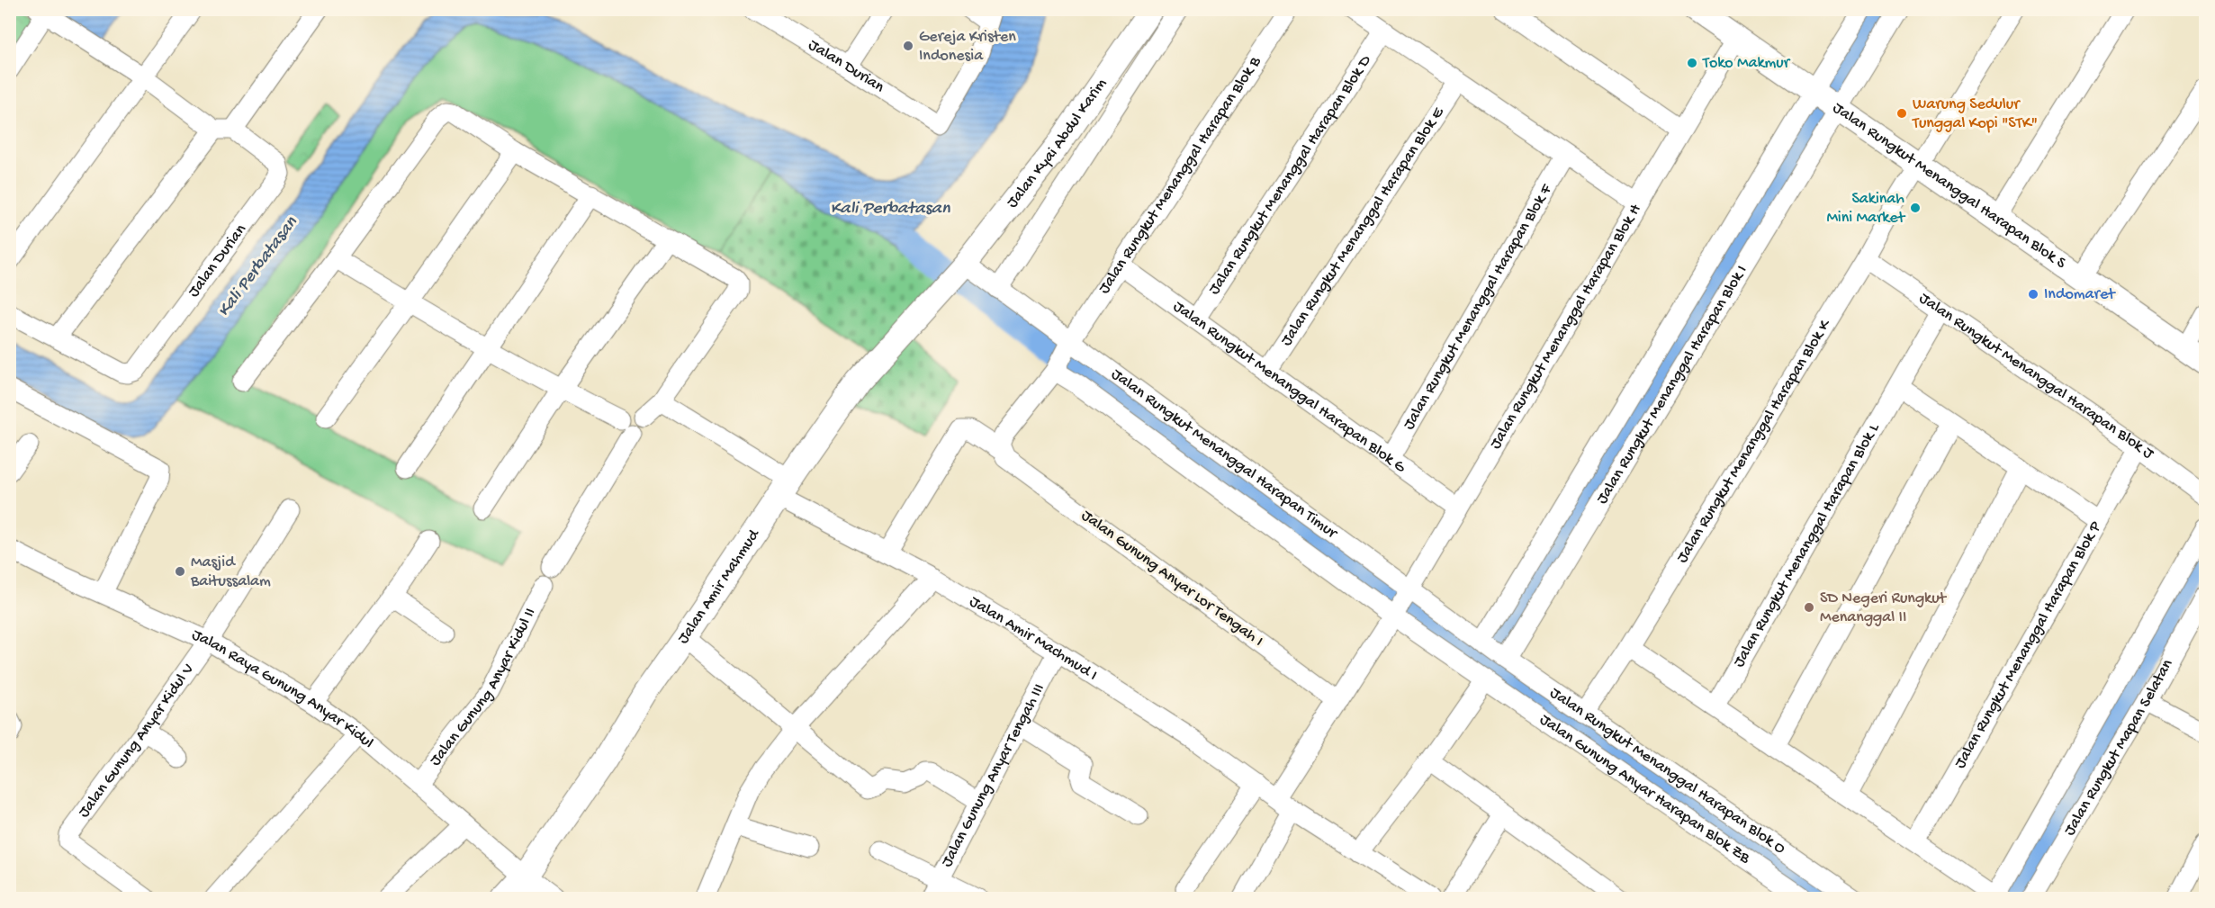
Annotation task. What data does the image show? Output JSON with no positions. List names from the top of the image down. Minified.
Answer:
{"streets":{"street":["Jalan Durian","Jalan Kyai Abdul Karim","Jalan Rungkut Menanggal Harapan Blok B","Jalan Rungkut Menanggal Harapan Blok D","Jalan Rungkut Menanggal Harapan Blok S","Jalan Rungkut Menanggal Harapan Blok E","Jalan Rungkut Menanggal Harapan Blok F","Jalan Rungkut Menanggal Harapan Blok H","Jalan Rungkut Menanggal Harapan Blok J","Jalan Rungkut Menanggal Harapan Blok I","Jalan Rungkut Menanggal Harapan Blok G","Jalan Rungkut Menanggal Harapan Blok K","Jalan Rungkut Menanggal Harapan Timur","Jalan Rungkut Menanggal Harapan Blok L","Jalan Gunung Anyar Lor Tengah I","Jalan Amir Mahmud","Jalan Amir Machmud I","Jalan Rungkut Menanggal Harapan Blok P","Jalan Gunung Anyar Kidul II","Jalan Raya Gunung Anyar Kidul","Jalan Gunung Anyar Kidul V","Jalan Rungkut Mapan Selatan","Jalan Rungkut Menanggal Harapan Blok O","Jalan Gunung Anyar Tengah III","Jalan Gunung Anyar Harapan Blok ZB"]},"crossings":[["Jalan Kyai Abdul Karim","Jalan Rungkut Menanggal Harapan Timur"],["Jalan Kyai Abdul Karim","Jalan Amir Mahmud"],["Jalan Rungkut Menanggal Harapan Blok B","Jalan Rungkut Menanggal Harapan Blok G"],["Jalan Rungkut Menanggal Harapan Blok B","Jalan Rungkut Menanggal Harapan Timur"],["Jalan Rungkut Menanggal Harapan Blok D","Jalan Rungkut Menanggal Harapan Blok G"],["Jalan Rungkut Menanggal Harapan Blok S","Jalan Rungkut Menanggal Harapan Blok H"],["Jalan Rungkut Menanggal Harapan Blok S","Jalan Rungkut Menanggal Harapan Blok I"],["Jalan Rungkut Menanggal Harapan Blok S","Jalan Rungkut Menanggal Harapan Blok K"],["Jalan Rungkut Menanggal Harapan Blok E","Jalan Rungkut Menanggal Harapan Blok G"],["Jalan Rungkut Menanggal Harapan Blok F","Jalan Rungkut Menanggal Harapan Blok G"],["Jalan Rungkut Menanggal Harapan Blok H","Jalan Rungkut Menanggal Harapan Blok G"],["Jalan Rungkut Menanggal Harapan Blok H","Jalan Rungkut Menanggal Harapan Timur"],["Jalan Rungkut Menanggal Harapan Blok H","Jalan Gunung Anyar Lor Tengah I"],["Jalan Rungkut Menanggal Harapan Blok H","Jalan Amir Machmud I"],["Jalan Rungkut Menanggal Harapan Blok H","Jalan Gunung Anyar Harapan Blok ZB"],["Jalan Rungkut Menanggal Harapan Blok J","Jalan Rungkut Menanggal Harapan Blok K"],["Jalan Rungkut Menanggal Harapan Blok J","Jalan Rungkut Menanggal Harapan Blok L"],["Jalan Rungkut Menanggal Harapan Blok J","Jalan Rungkut Menanggal Harapan Blok P"],["Jalan Rungkut Menanggal Harapan Blok I","Jalan Rungkut Menanggal Harapan Timur"],["Jalan Rungkut Menanggal Harapan Blok I","Jalan Rungkut Menanggal Harapan Blok O"],["Jalan Rungkut Menanggal Harapan Blok K","Jalan Rungkut Menanggal Harapan Blok O"],["Jalan Rungkut Menanggal Harapan Timur","Jalan Amir Mahmud"],["Jalan Rungkut Menanggal Harapan Timur","Jalan Rungkut Menanggal Harapan Blok O"],["Jalan Rungkut Menanggal Harapan Timur","Jalan Gunung Anyar Harapan Blok ZB"],["Jalan Gunung Anyar Lor Tengah I","Jalan Amir Machmud I"],["Jalan Amir Mahmud","Jalan Amir Machmud I"],["Jalan Amir Mahmud","Jalan Raya Gunung Anyar Kidul"],["Jalan Amir Machmud I","Jalan Gunung Anyar Tengah III"],["Jalan Gunung Anyar Kidul II","Jalan Raya Gunung Anyar Kidul"],["Jalan Raya Gunung Anyar Kidul","Jalan Gunung Anyar Kidul V"]],"water":["Kali Perbatasan"],"places":["Gereja Kristen Indonesia","Toko Makmur","Warung Sedulur Tunggal Kopi \"STK\"","Sakinah Mini Market","Indomaret","Masjid Baitussalam","SD Negeri Rungkut Menanggal II"]}
